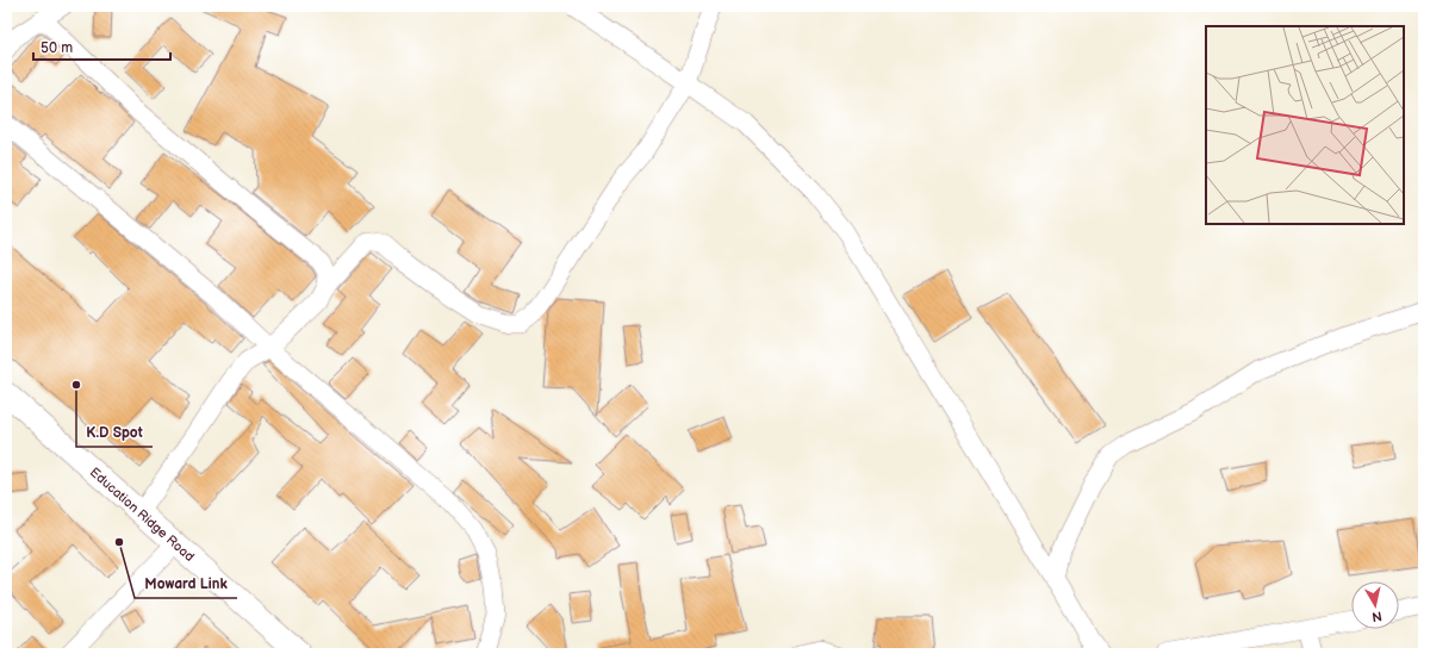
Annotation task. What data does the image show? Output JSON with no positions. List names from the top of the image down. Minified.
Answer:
{"streets":{"main road":["Education Ridge Road"]},"places":["K.D Spot","Moward Link"],"scale_bar":"50 m","north":"bottom"}
